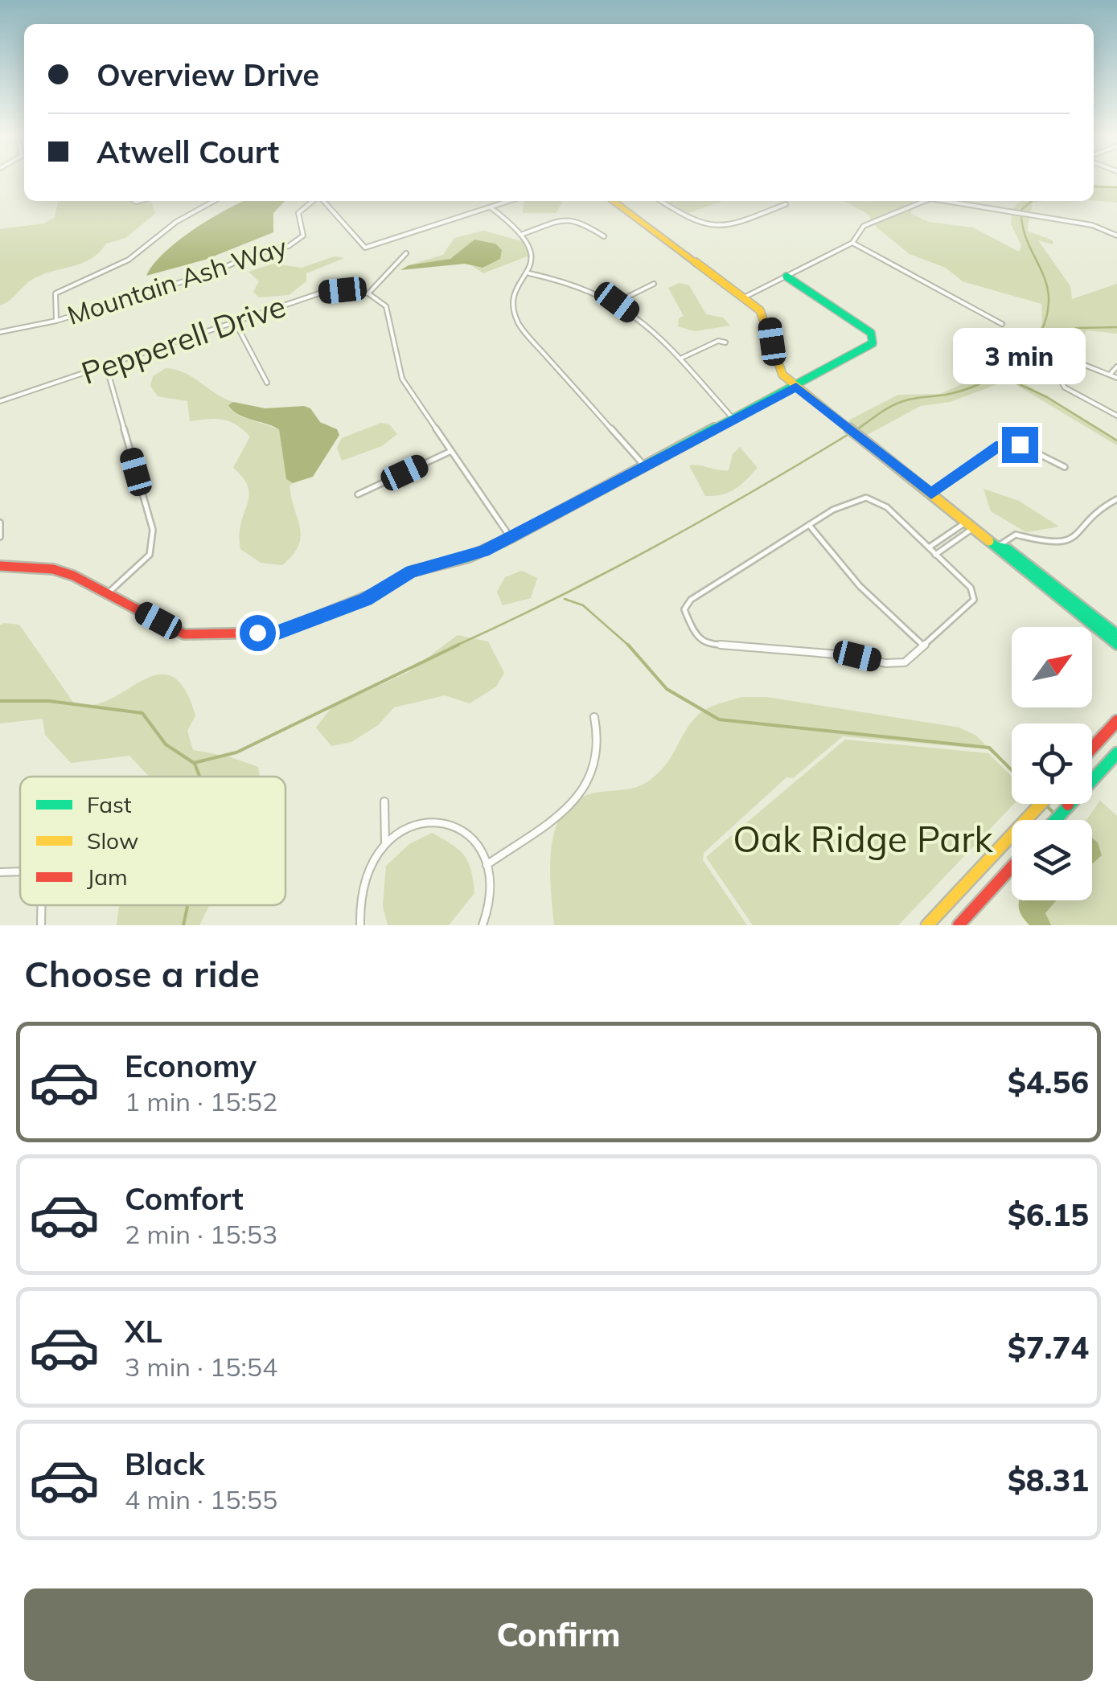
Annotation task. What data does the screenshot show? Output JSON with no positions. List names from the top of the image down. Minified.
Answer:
{"streets":{"street":["Mountain Ash Way","Pepperell Drive"]},"parks":["Oak Ridge Park"],"legend":["Fast","Slow","Jam"],"north":"top right","page":{"banner":["Overview Drive","Atwell Court"],"bubble":"3 min","heading":"Choose a ride","list":[{"name":"Economy","note":"1 min · 15:52","value":"$4.56"},{"name":"Comfort","note":"2 min · 15:53","value":"$6.15"},{"name":"XL","note":"3 min · 15:54","value":"$7.74"},{"name":"Black","note":"4 min · 15:55","value":"$8.31"}],"buttons":"Confirm"}}
